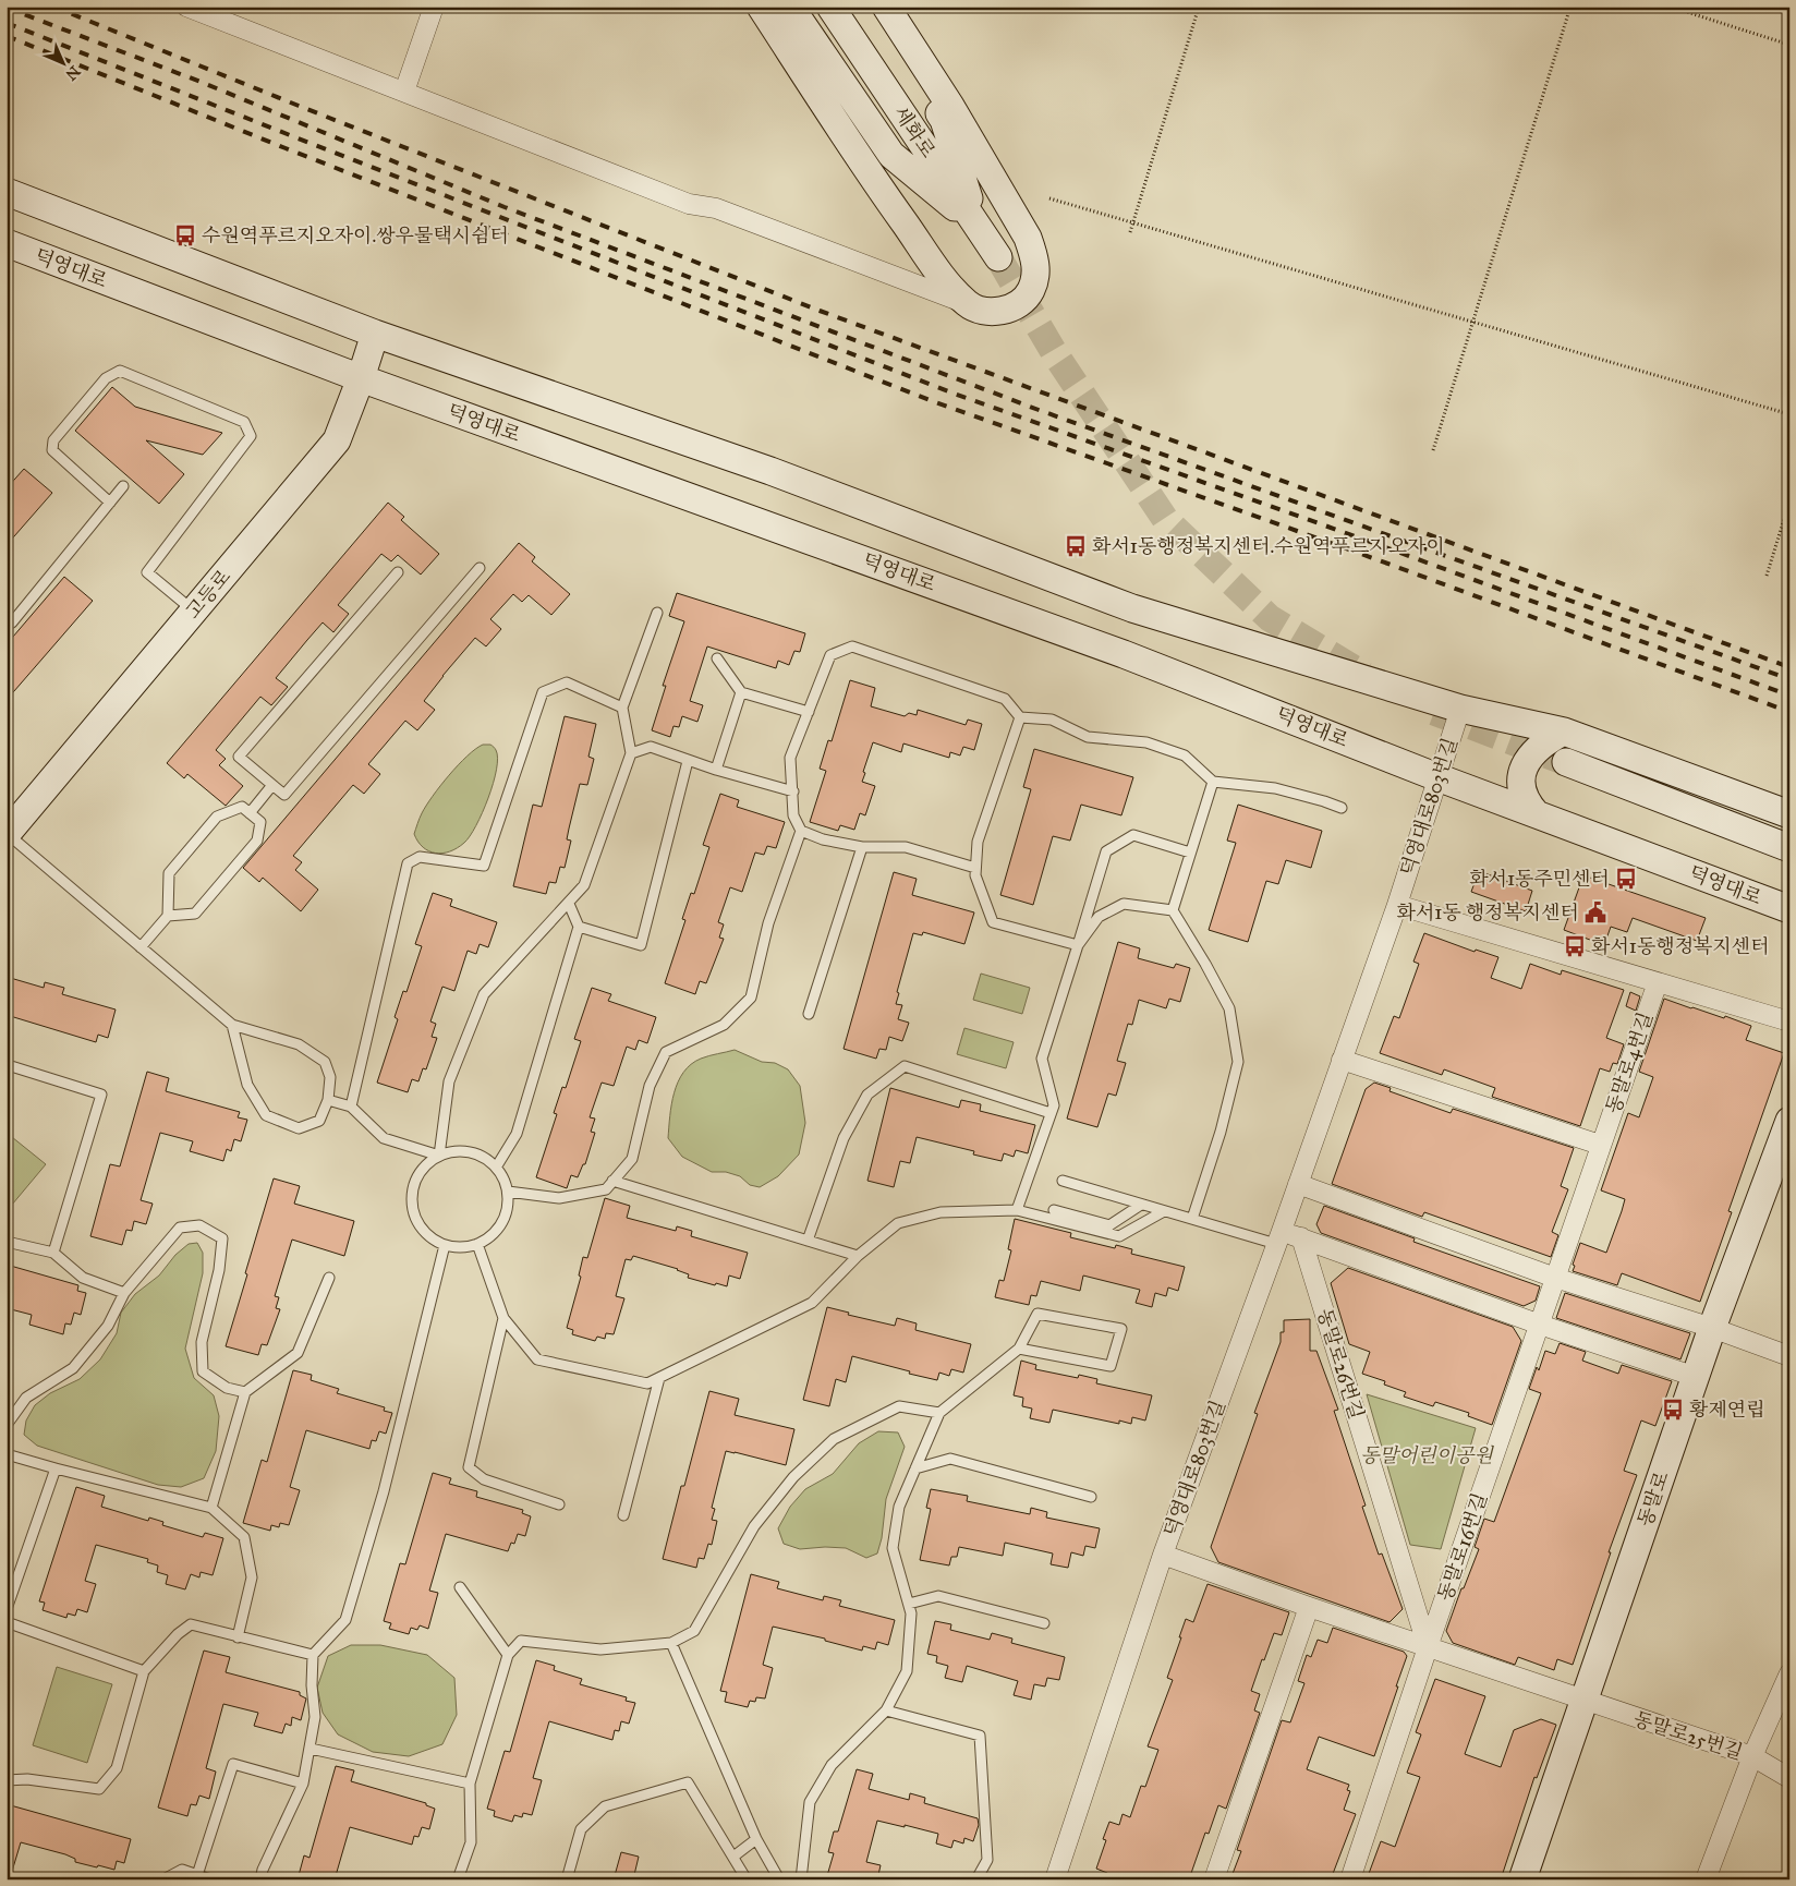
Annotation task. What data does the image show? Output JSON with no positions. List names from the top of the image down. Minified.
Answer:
{"streets":{"main road":["세화로","덕영대로","고등로","동말로"],"street":["덕영대로803번길","동말로4번길","동말로26번길","동말로16번길","동말로25번길"]},"crossings":[["덕영대로","고등로"],["덕영대로","덕영대로803번길"],["동말로4번길","동말로16번길"],["동말로26번길","동말로16번길"],["동말로","동말로25번길"]],"parks":["동말어린이공원"],"places":{"bus stop":["수원역푸르지오자이.쌍우물택시쉼터","화서1동행정복지센터.수원역푸르지오자이","화서1동주민센터","화서1동행정복지센터","황제연립"],"public building":["화서1동 행정복지센터"]},"north":"bottom right"}
